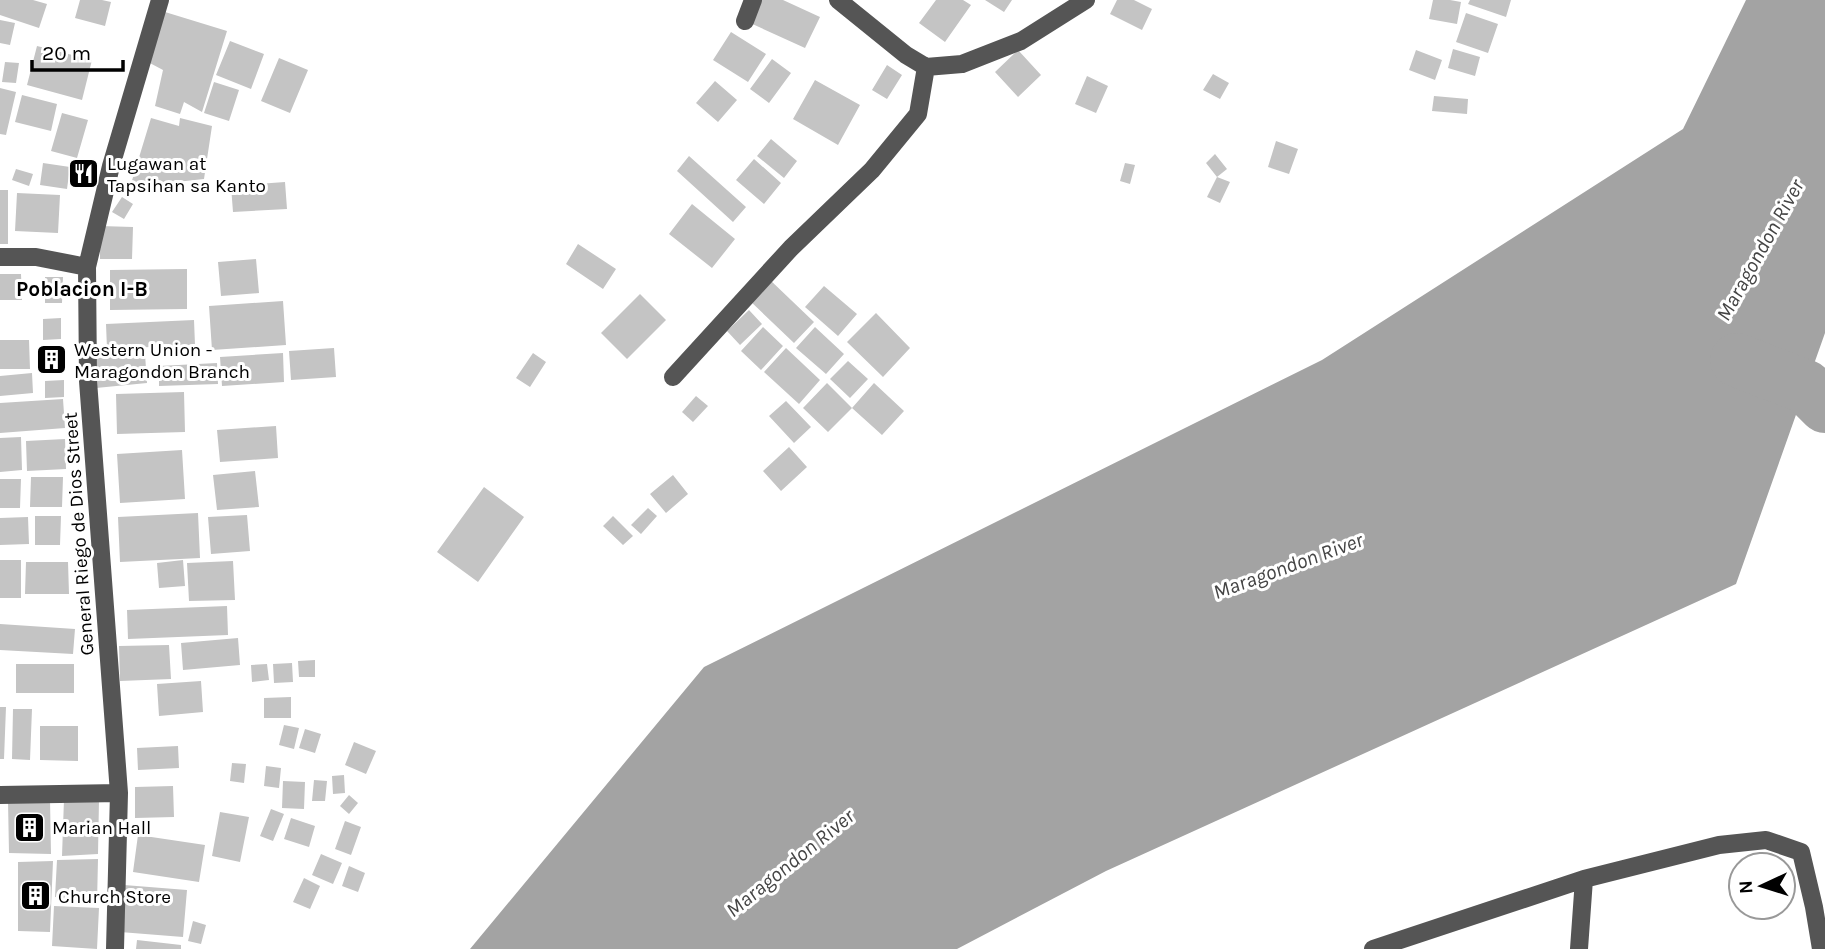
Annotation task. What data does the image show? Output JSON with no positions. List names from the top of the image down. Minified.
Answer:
{"streets":{"street":["General Riego de Dios Street"]},"districts":["Poblacion I-B"],"water":["Maragondon River"],"places":{"restaurant":["Lugawan at Tapsihan sa Kanto"],"building":["Western Union - Maragondon Branch","Marian Hall","Church Store"]},"scale_bar":"20 m","north":"left"}
